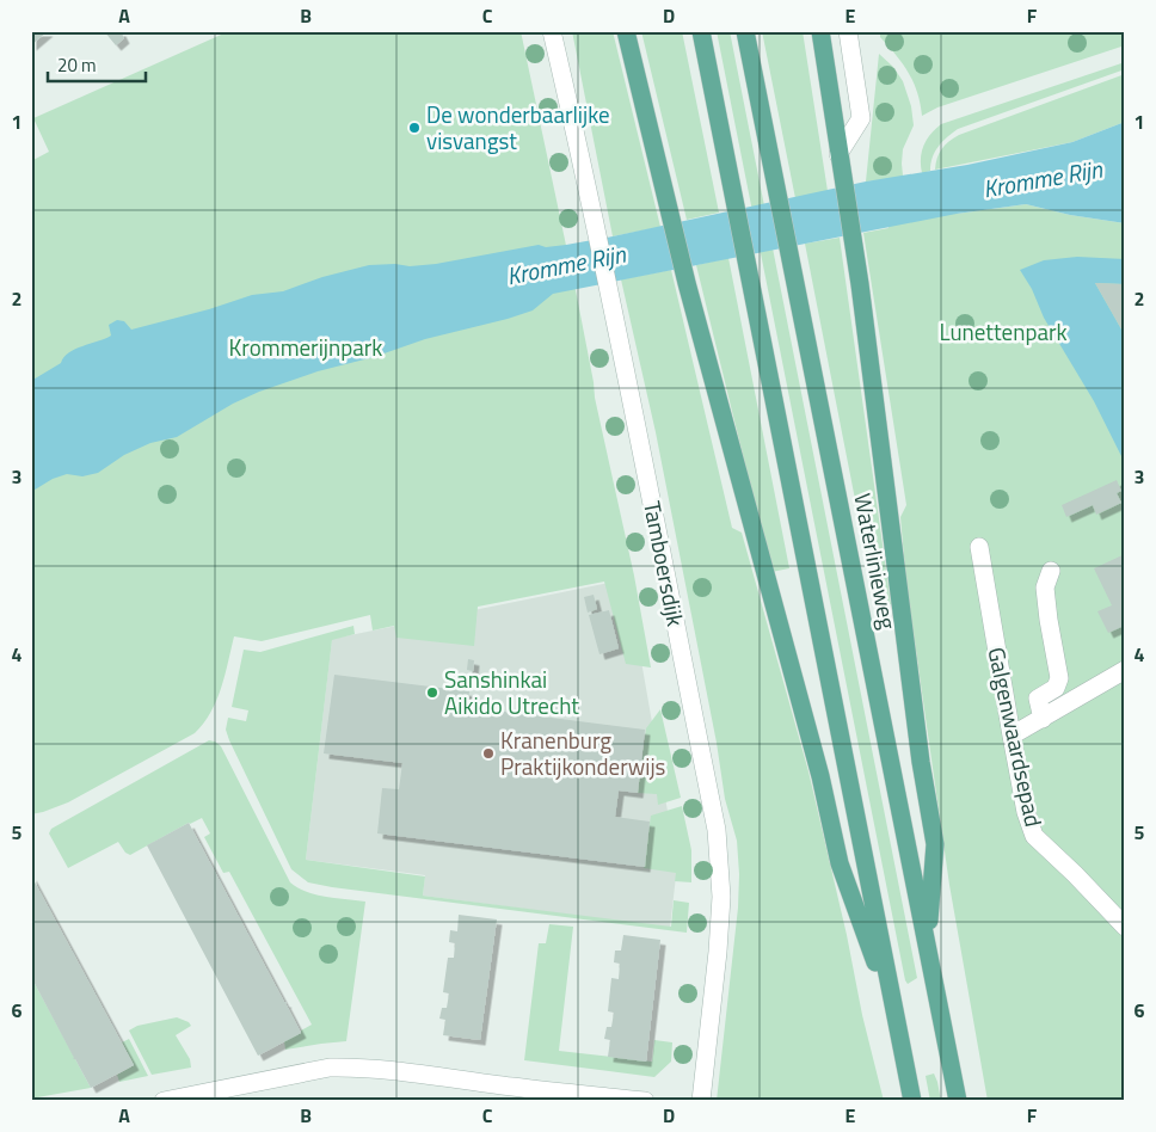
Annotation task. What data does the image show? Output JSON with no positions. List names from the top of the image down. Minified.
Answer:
{"streets":{"main road":["Waterlinieweg"],"street":["Tamboersdijk","Galgenwaardsepad"]},"water":["Kromme Rijn"],"parks":["Lunettenpark","Krommerijnpark"],"places":["De wonderbaarlijke visvangst","Sanshinkai Aikido Utrecht","Kranenburg Praktijkonderwijs"],"scale_bar":"20 m","grid":{"columns":["A","B","C","D","E","F"],"rows":["1","2","3","4","5","6"]}}
